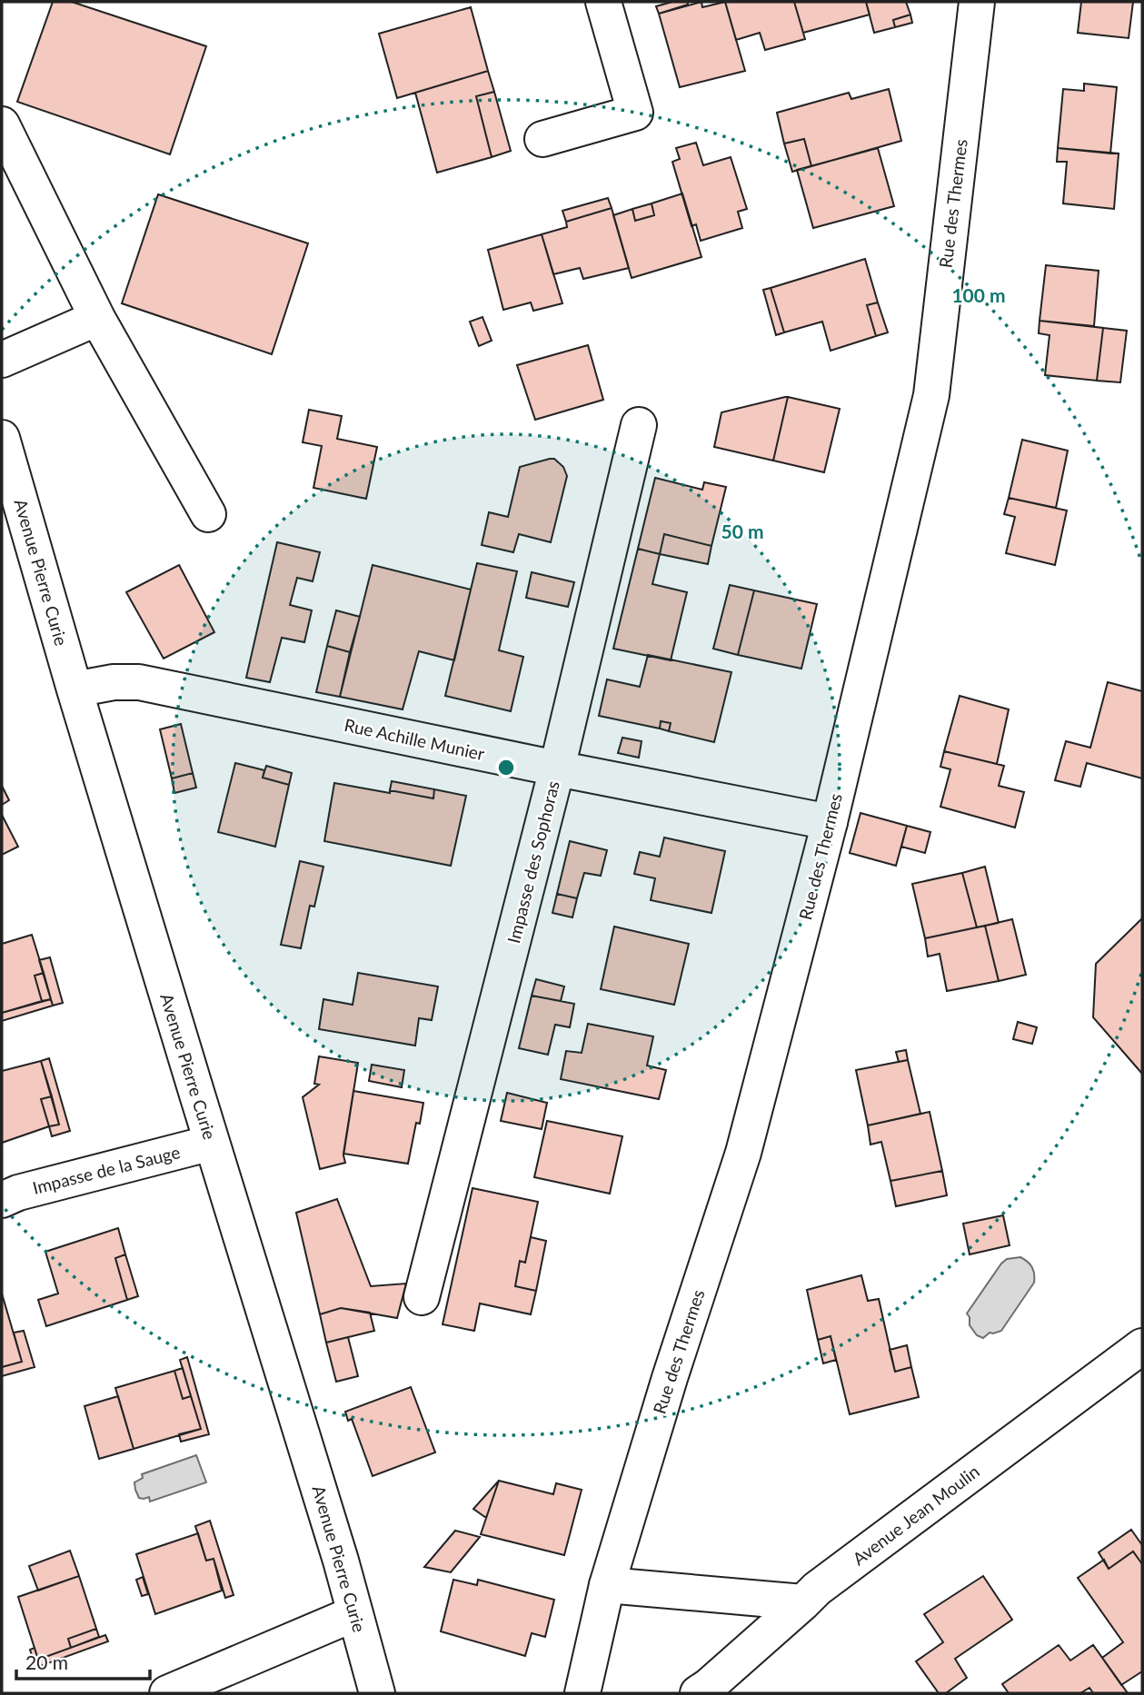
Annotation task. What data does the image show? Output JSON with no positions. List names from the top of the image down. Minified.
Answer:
{"streets":{"street":["Rue des Thermes","Avenue Pierre Curie","Rue Achille Munier","Impasse des Sophoras","Impasse de la Sauge","Avenue Jean Moulin"]},"crossings":[["Rue des Thermes","Rue Achille Munier"],["Avenue Pierre Curie","Rue Achille Munier"],["Avenue Pierre Curie","Impasse de la Sauge"],["Rue Achille Munier","Impasse des Sophoras"]],"scale_bar":"20 m","rings":["100 m","50 m"]}
